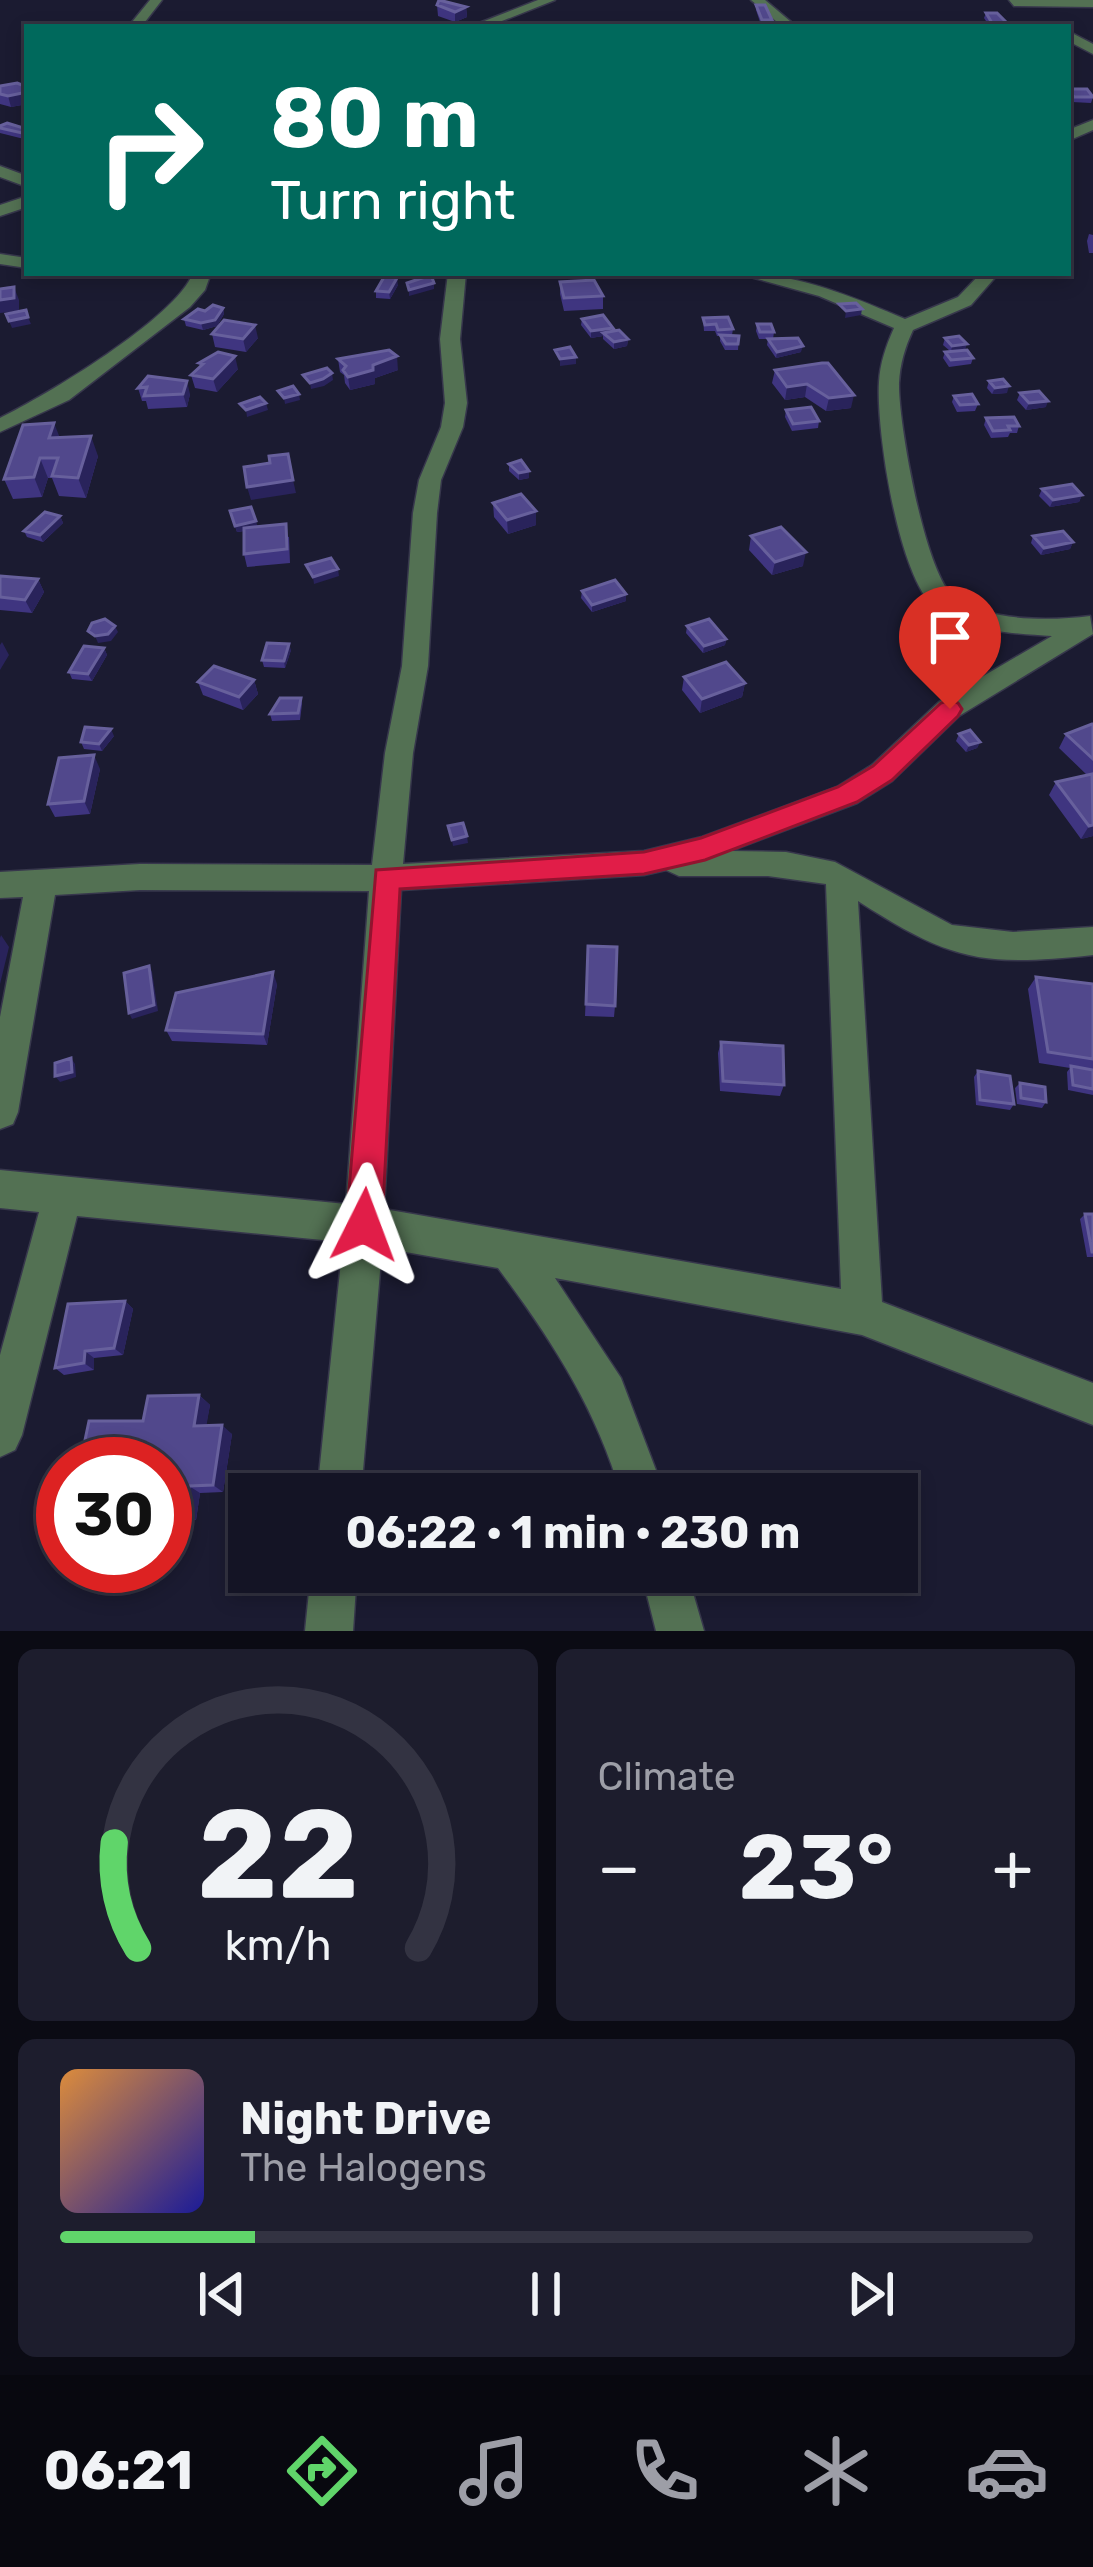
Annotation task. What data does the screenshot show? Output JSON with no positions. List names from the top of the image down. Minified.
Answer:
{"page":{"turn":["80 m","Turn right"],"limit":"30","trip":"06:22 · 1 min · 230 m","tile":"Climate","heat":["−","23°","+"],"song":["Night Drive","The Halogens"],"tabs":"06:21","gauge":["22","km/h"]}}
